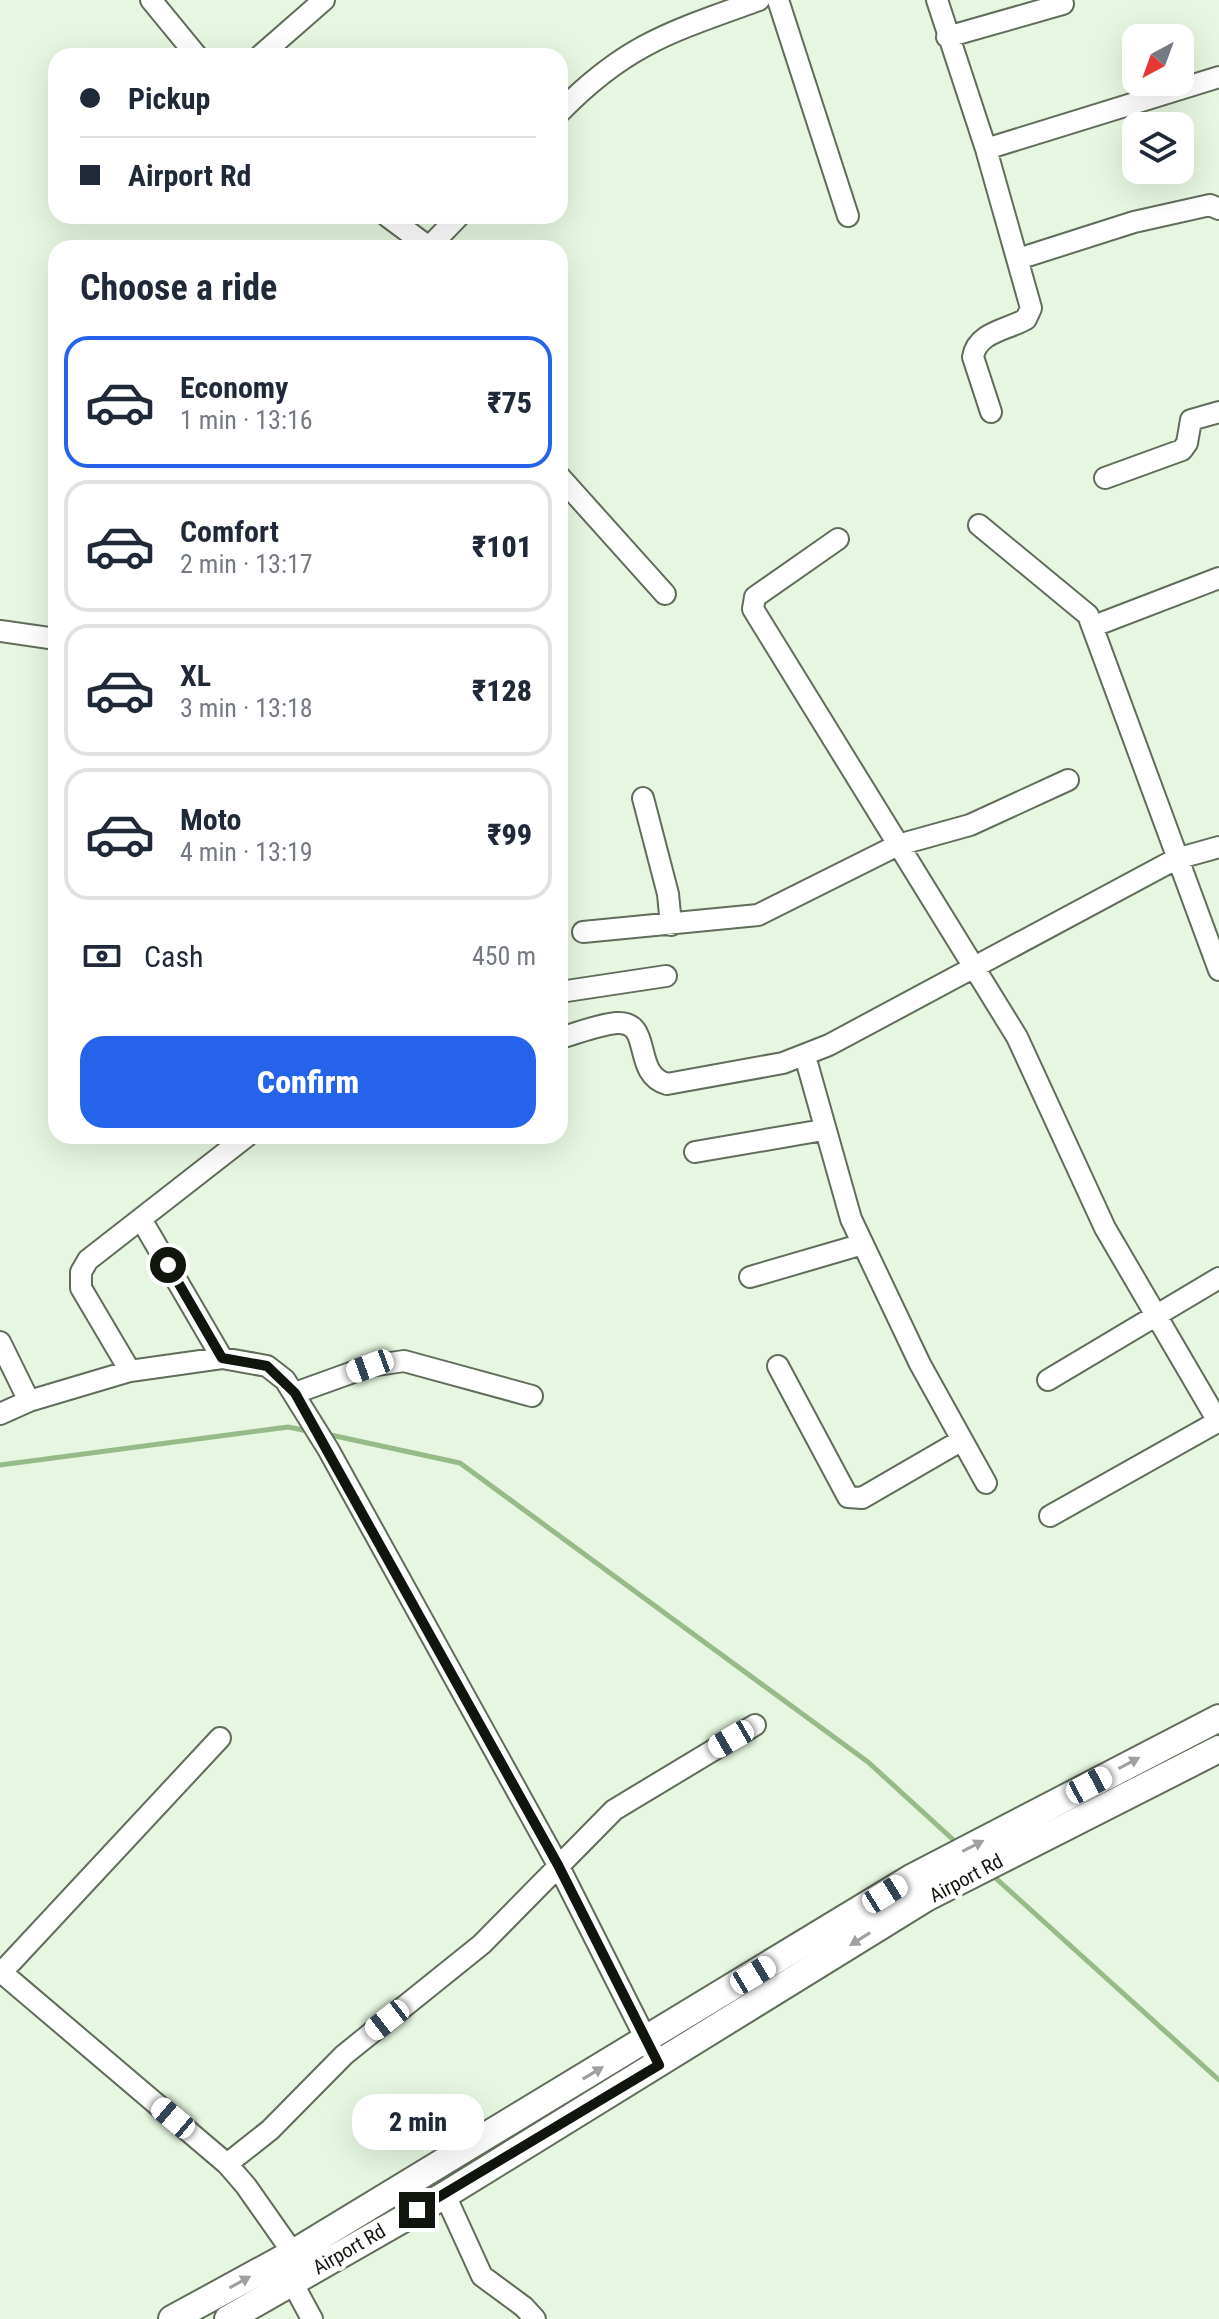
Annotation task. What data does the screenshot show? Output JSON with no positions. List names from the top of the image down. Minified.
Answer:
{"streets":{"main road":["Airport Rd"]},"north":"bottom left","page":{"banner":["Pickup","Airport Rd"],"heading":"Choose a ride","list":[{"name":"Economy","note":"1 min · 13:16","value":"₹75"},{"name":"Comfort","note":"2 min · 13:17","value":"₹101"},{"name":"XL","note":"3 min · 13:18","value":"₹128"},{"name":"Moto","note":"4 min · 13:19","value":"₹99"}],"pay":["Cash","450 m"],"buttons":"Confirm","bubble":"2 min"}}
